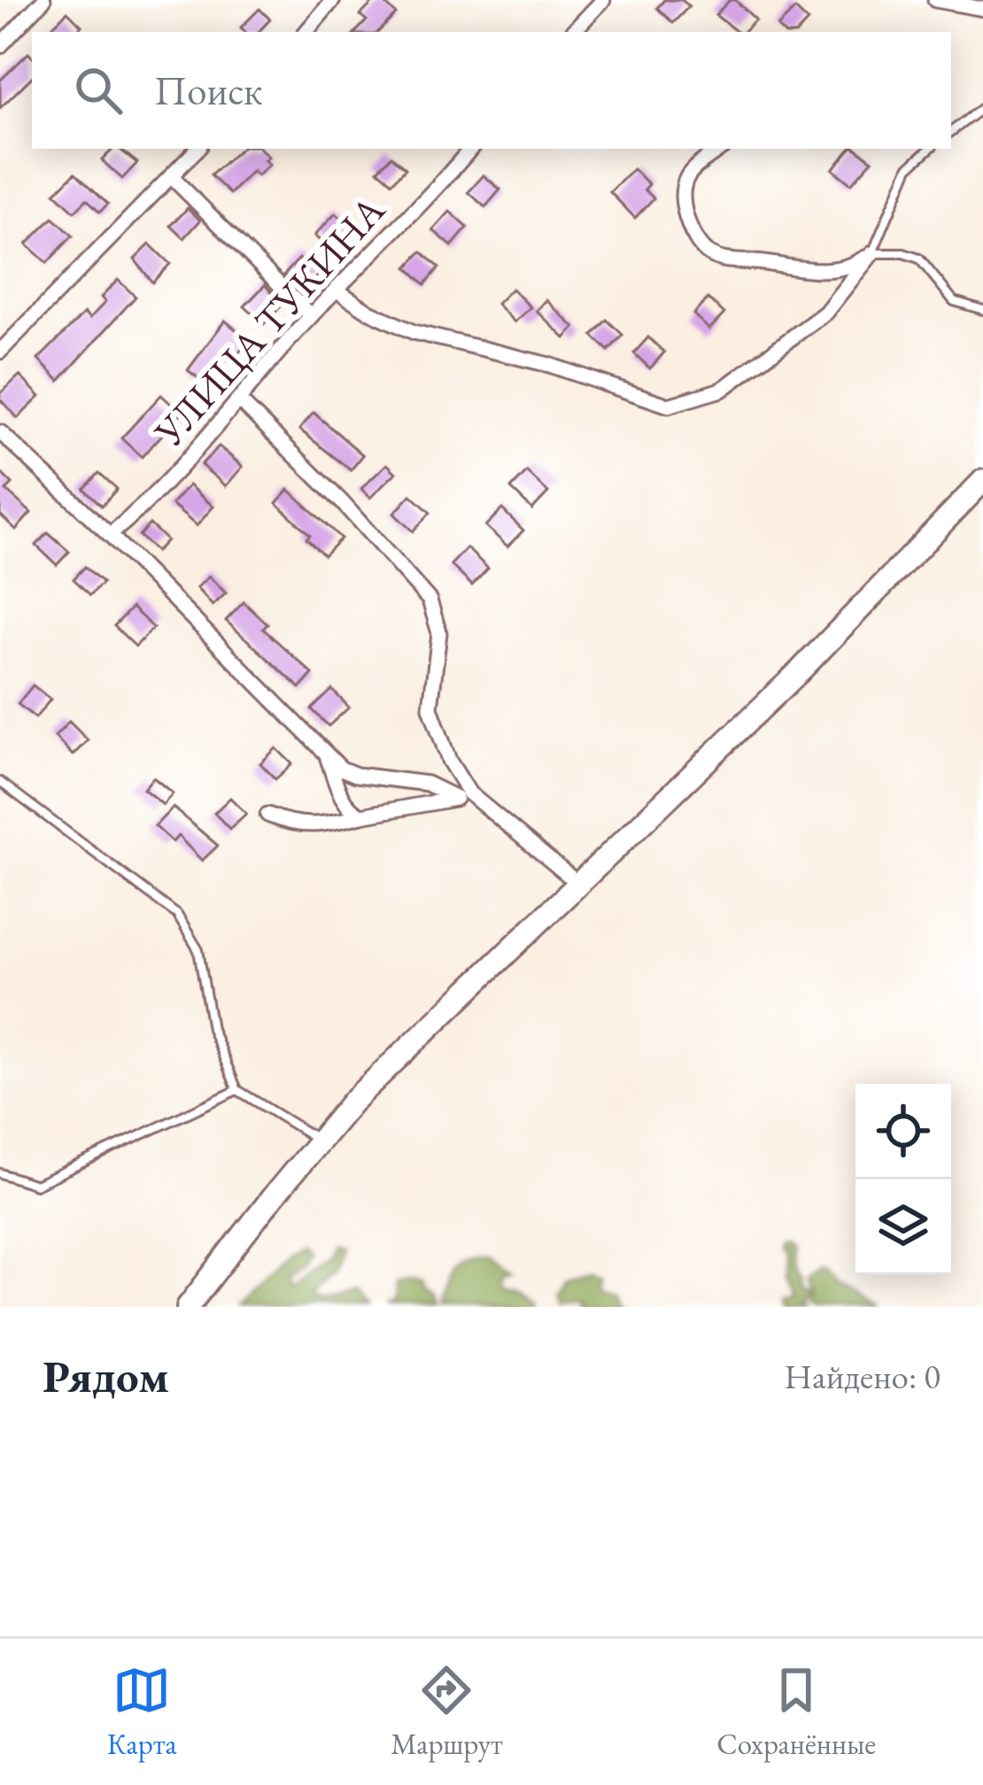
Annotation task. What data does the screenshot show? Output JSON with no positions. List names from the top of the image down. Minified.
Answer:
{"streets":{"street":["УЛИЦА ТУКИНА"]},"page":{"search":"Поиск","heading":["Рядом","Найдено: 0"],"nav":["Карта","Маршрут","Сохранённые"]}}
